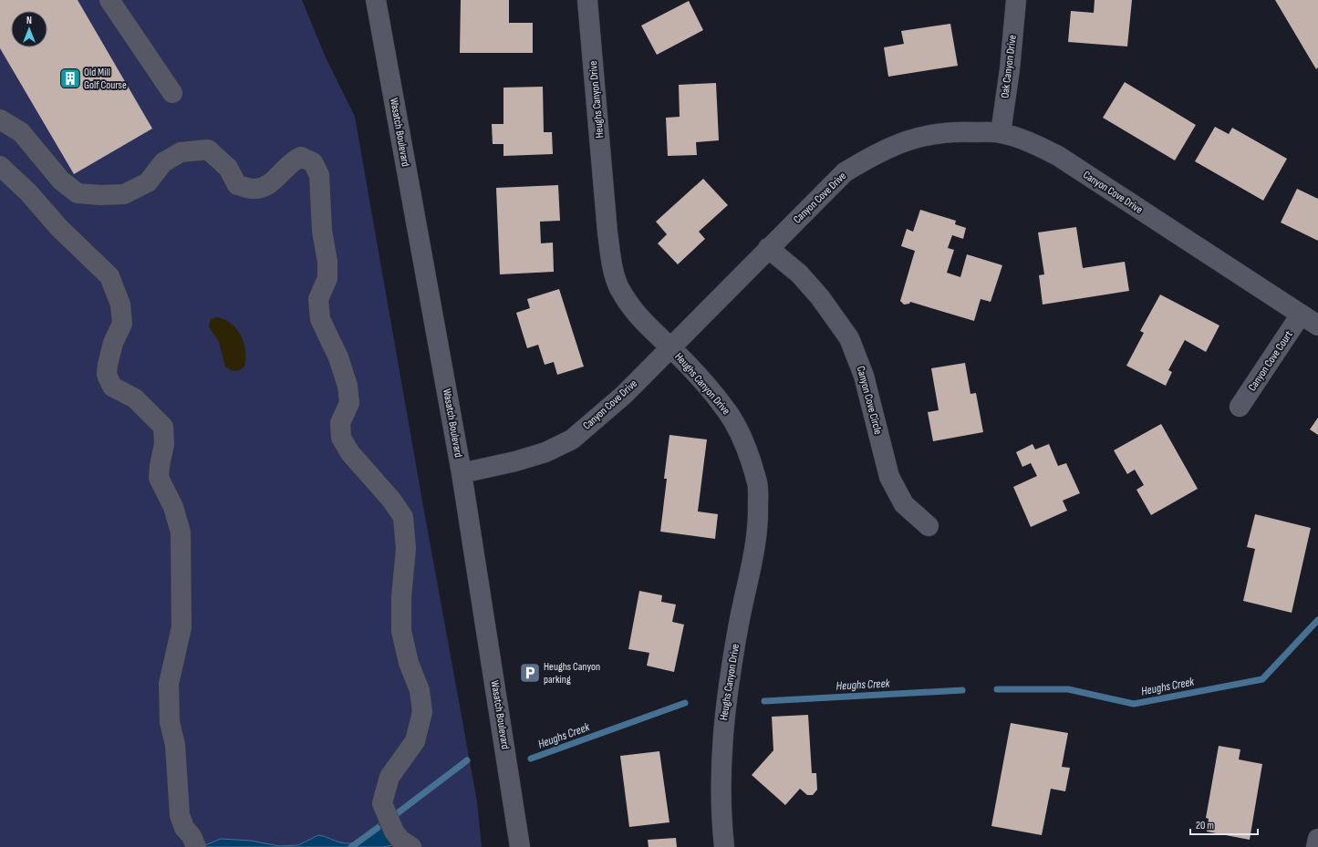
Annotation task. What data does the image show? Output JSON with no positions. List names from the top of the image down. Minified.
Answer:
{"streets":{"street":["Oak Canyon Drive","Heughs Canyon Drive","Wasatch Boulevard","Canyon Cove Drive","Canyon Cove Court","Canyon Cove Circle"]},"crossings":[["Oak Canyon Drive","Canyon Cove Drive"],["Heughs Canyon Drive","Canyon Cove Drive"],["Wasatch Boulevard","Canyon Cove Drive"],["Canyon Cove Drive","Canyon Cove Court"],["Canyon Cove Drive","Canyon Cove Circle"]],"water":["Heughs Creek"],"places":{"building":["Old Mill Golf Course"],"parking":["Heughs Canyon parking"]},"scale_bar":"20 m","north":"top"}
